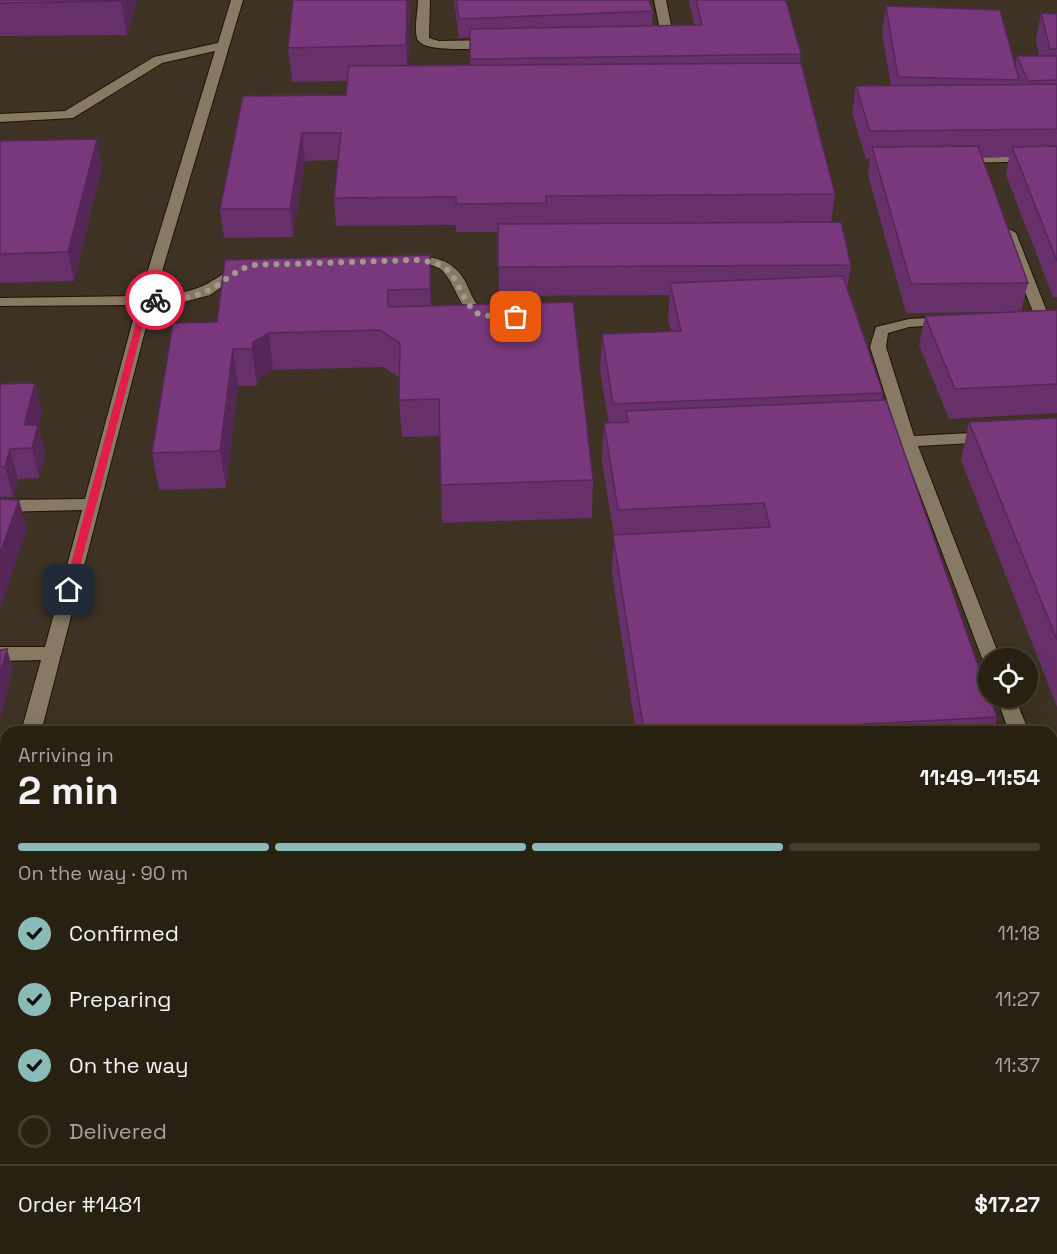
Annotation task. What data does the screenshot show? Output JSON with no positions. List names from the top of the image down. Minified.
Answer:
{"page":{"heading":["2 min","Arriving in","11:49–11:54"],"panel":["Order #1481","$17.27"],"bar":"On the way · 90 m","list":[["Confirmed","11:18"],["Preparing","11:27"],["On the way","11:37"],"Delivered"]}}
